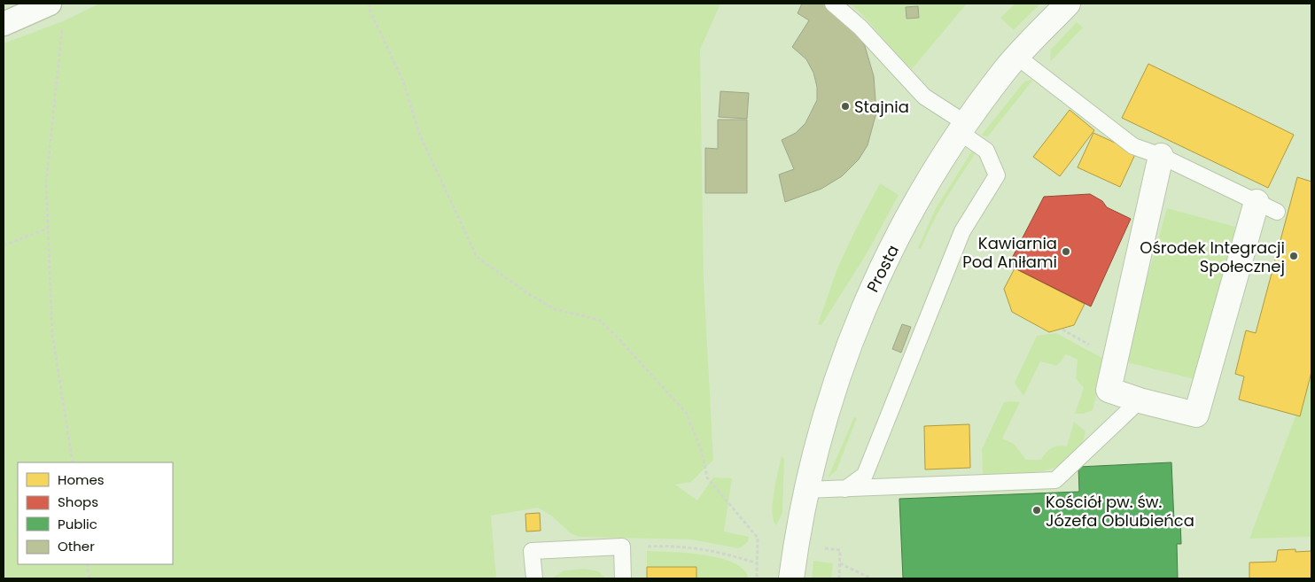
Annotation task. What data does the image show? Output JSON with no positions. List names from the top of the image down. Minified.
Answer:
{"streets":{"street":["Prosta"]},"places":["Stajnia","Kawiarnia Pod Aniłami","Ośrodek Integracji Społecznej","Kościół pw. św. Józefa Oblubieńca"],"legend":["Homes","Shops","Public","Other"]}
